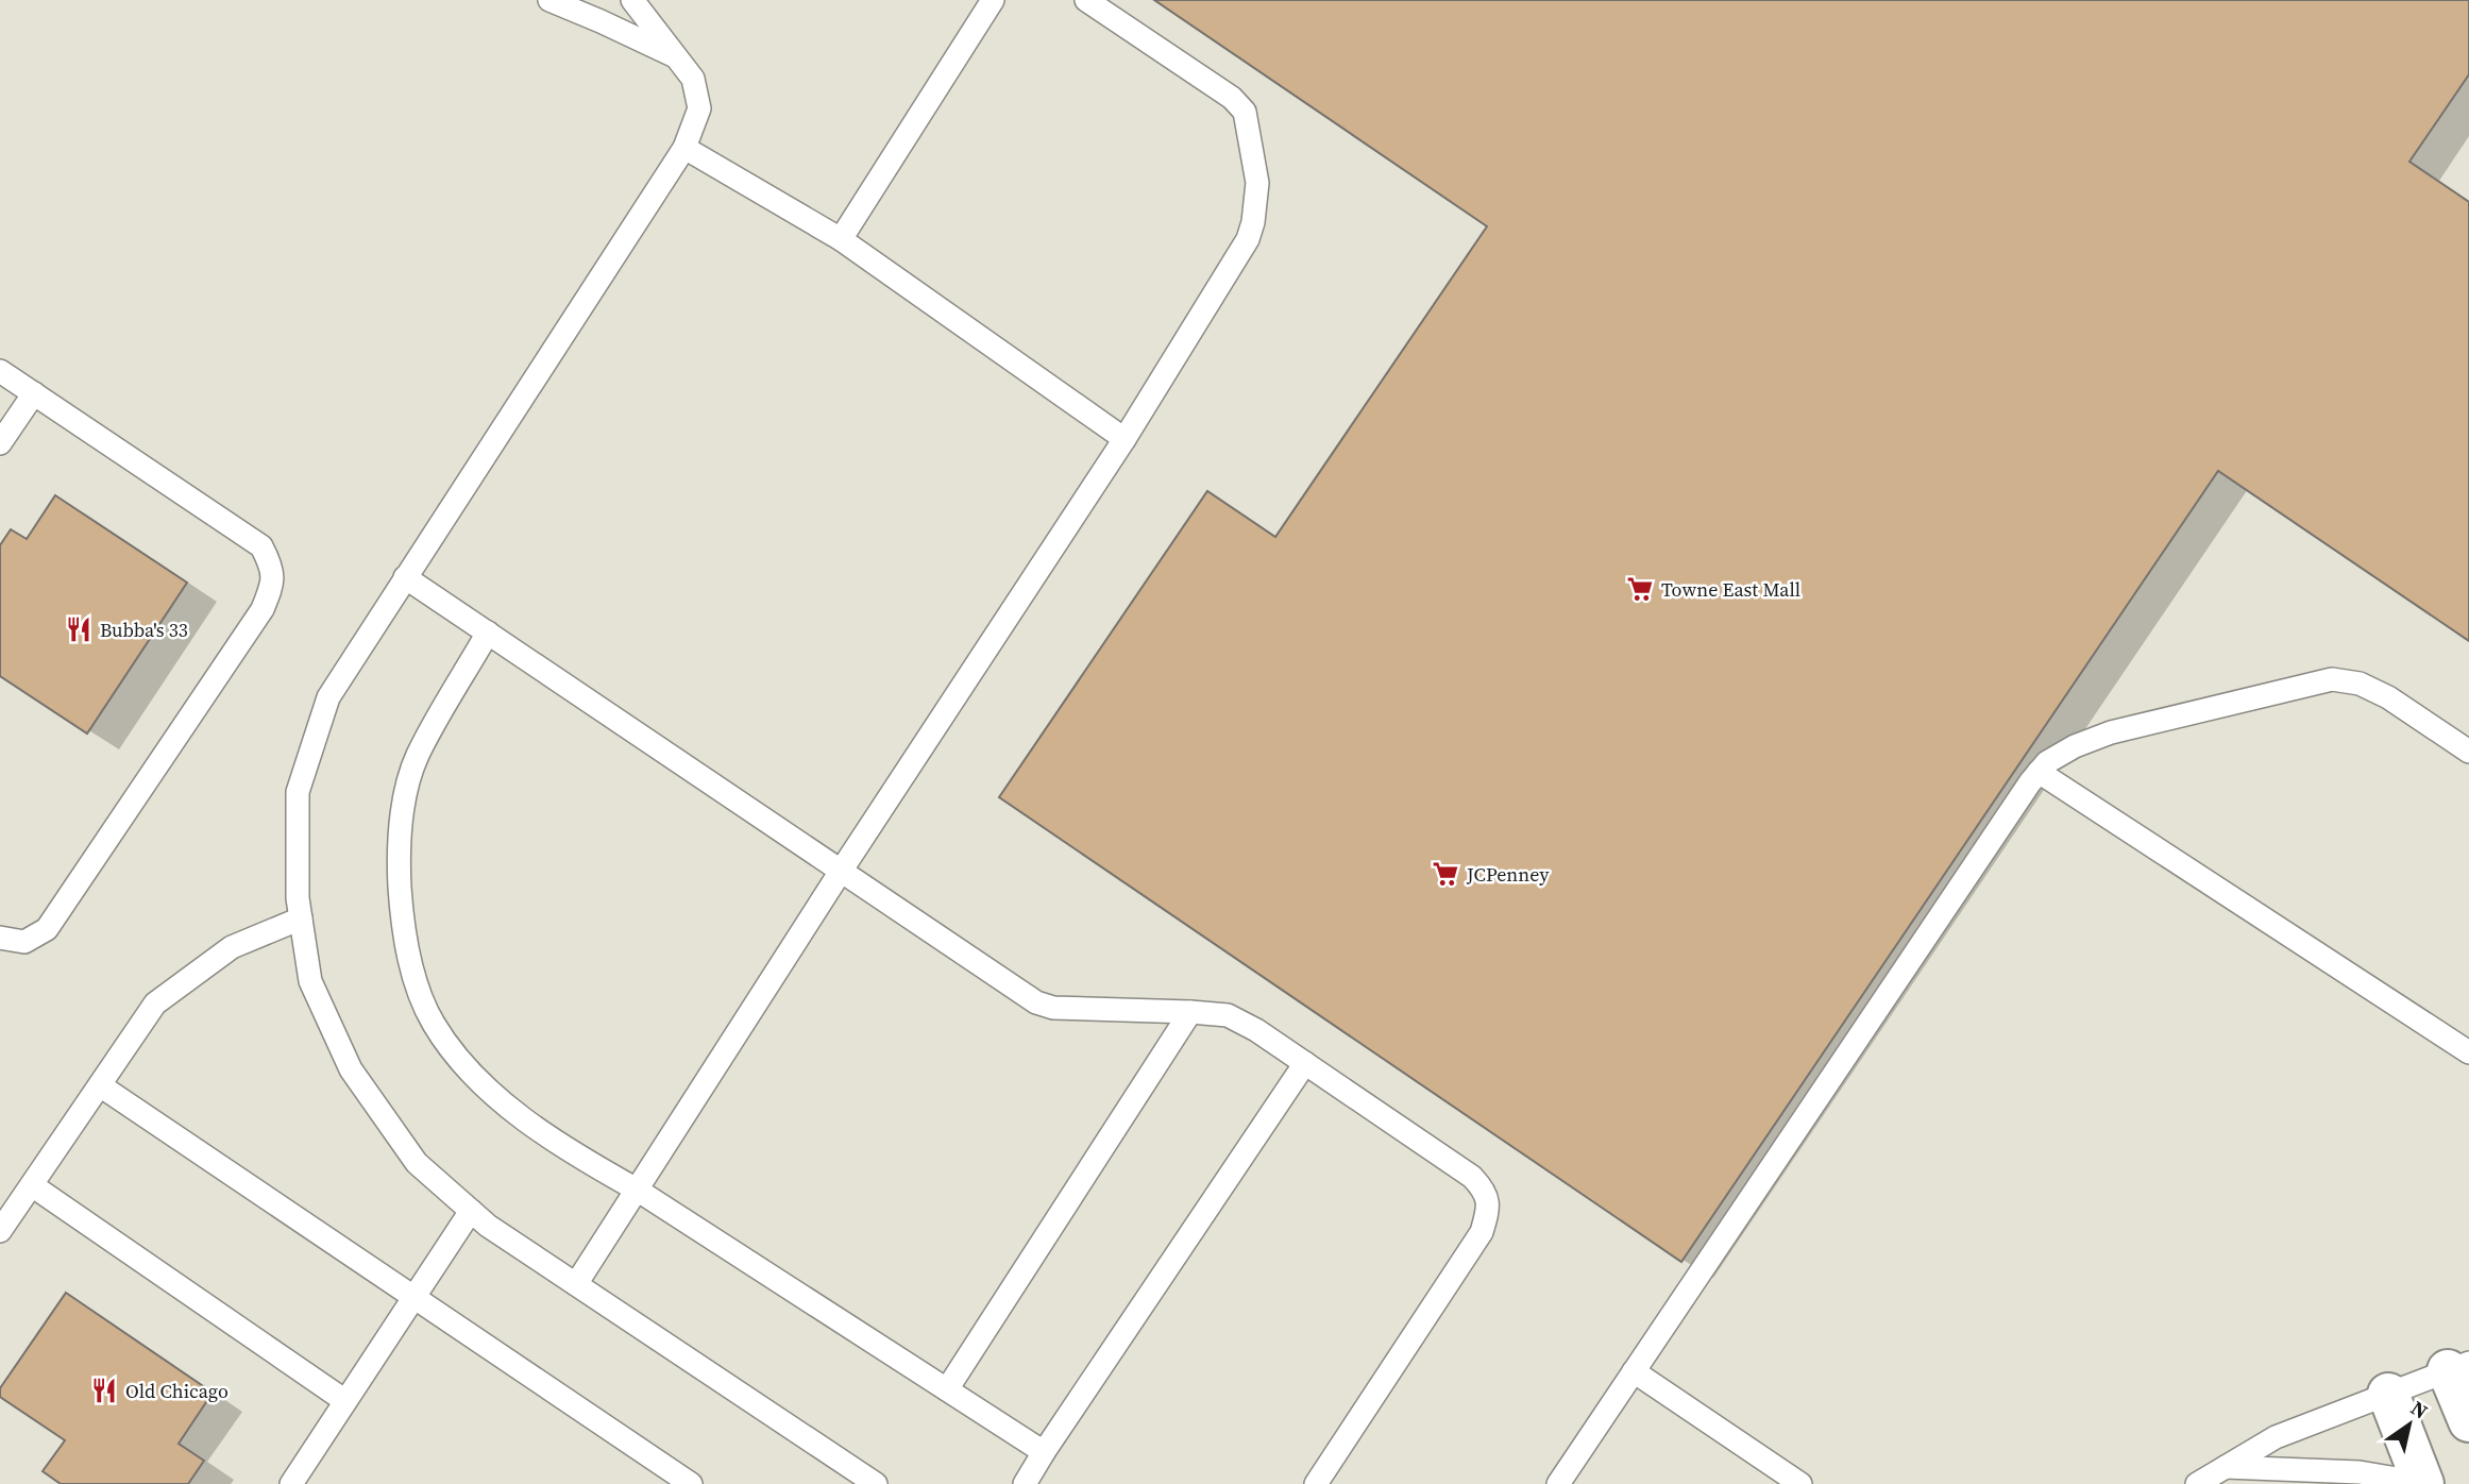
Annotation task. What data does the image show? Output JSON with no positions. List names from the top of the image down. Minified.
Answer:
{"places":{"supermarket":["Towne East Mall","JCPenney"],"restaurant":["Bubba's 33","Old Chicago"]},"north":"top right"}
